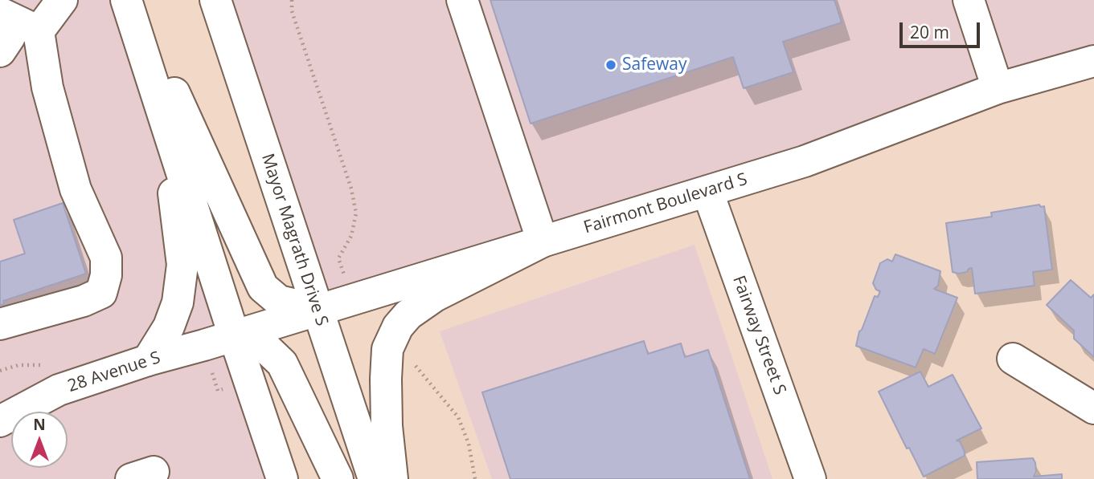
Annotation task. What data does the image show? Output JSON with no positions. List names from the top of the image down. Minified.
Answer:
{"streets":{"main road":["Fairmont Boulevard S","Mayor Magrath Drive S","Fairway Street S","28 Avenue S"]},"crossings":[["Fairmont Boulevard S","Mayor Magrath Drive S"],["Fairmont Boulevard S","Fairway Street S"],["Fairmont Boulevard S","28 Avenue S"]],"places":["Safeway"],"scale_bar":"20 m","north":"top"}
